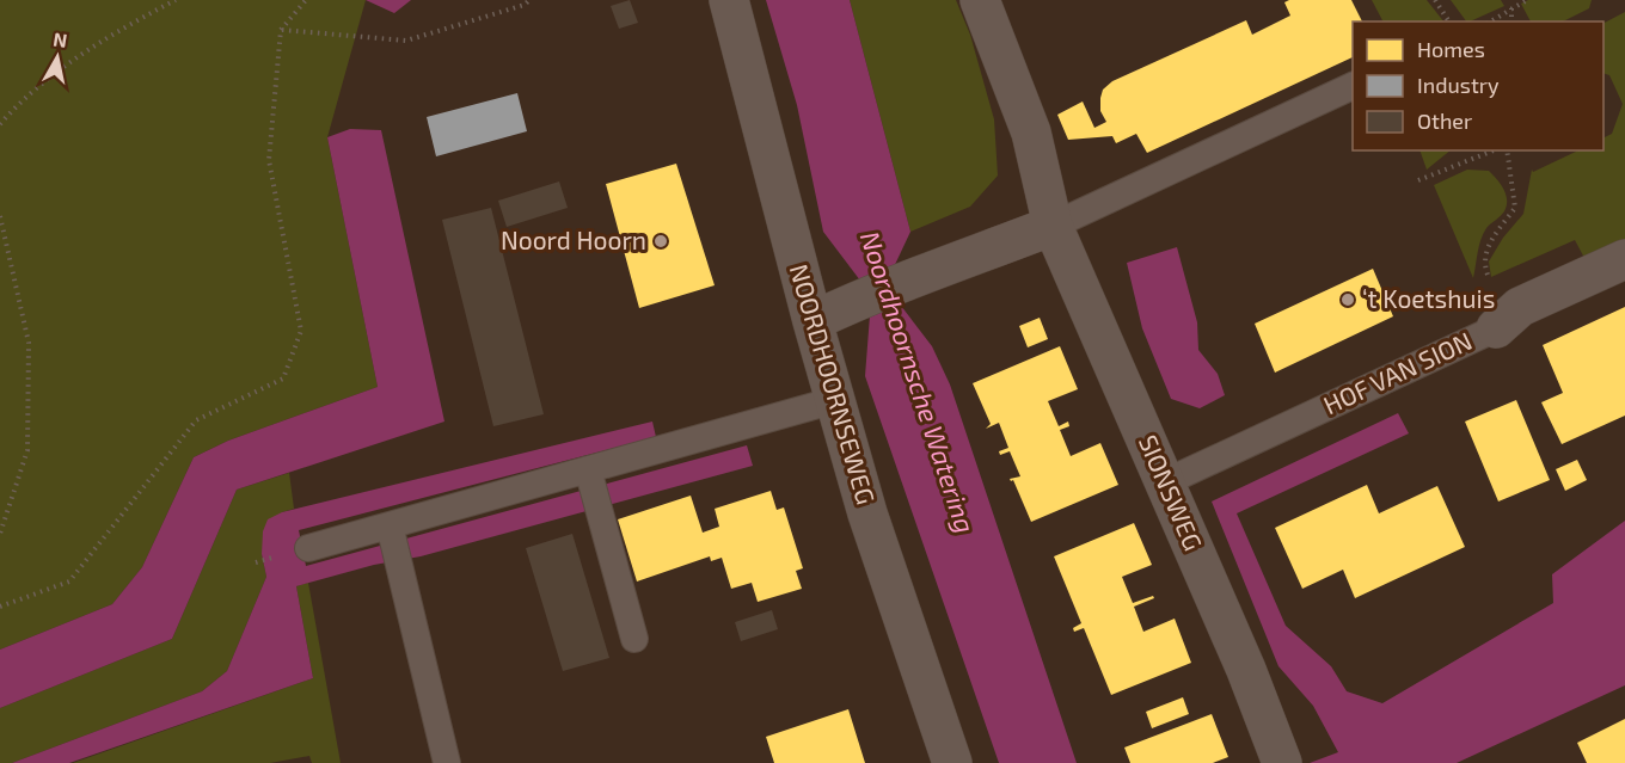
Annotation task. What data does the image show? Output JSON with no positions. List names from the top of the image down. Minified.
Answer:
{"streets":{"street":["HOF VAN SION","NOORDHOORNSEWEG","SIONSWEG"]},"crossings":[["HOF VAN SION","SIONSWEG"]],"water":["Noordhoornsche Watering"],"places":["Noord Hoorn","‘t Koetshuis"],"legend":["Homes","Industry","Other"],"north":"top"}
